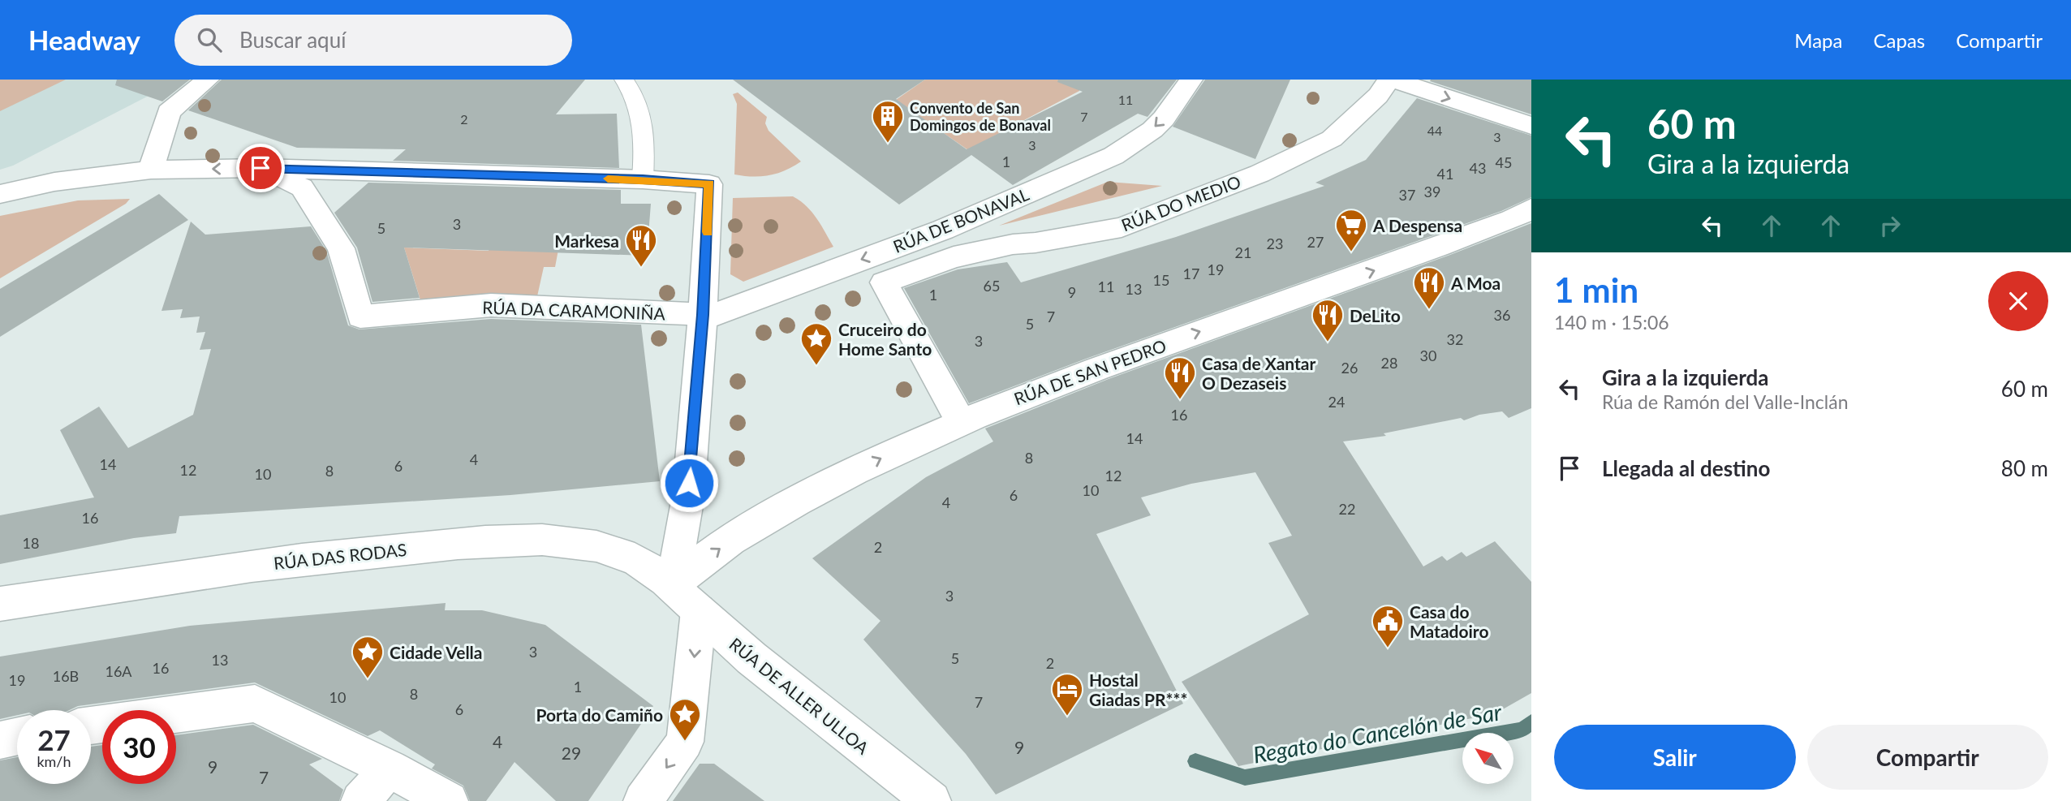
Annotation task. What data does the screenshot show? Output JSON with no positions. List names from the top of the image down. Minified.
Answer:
{"streets":{"street":["RÚA DO MEDIO","RÚA DE BONAVAL","RÚA DA CARAMONIÑA","RÚA DE SAN PEDRO","RÚA DAS RODAS","RÚA DE ALLER ULLOA"]},"crossings":[["RÚA DO MEDIO","RÚA DE SAN PEDRO"],["RÚA DE BONAVAL","RÚA DA CARAMONIÑA"],["RÚA DE SAN PEDRO","RÚA DAS RODAS"],["RÚA DE SAN PEDRO","RÚA DE ALLER ULLOA"],["RÚA DAS RODAS","RÚA DE ALLER ULLOA"]],"one_way":["RÚA DE BONAVAL","RÚA DE SAN PEDRO"],"water":["Regato do Cancelón de Sar"],"places":{"building":["Convento de San Domingos de Bonaval"],"supermarket":["A Despensa"],"restaurant":["Markesa","A Moa","DeLito","Casa de Xantar O Dezaseis"],"place":["Cruceiro do Home Santo","Cidade Vella","Porta do Camiño"],"public building":["Casa do Matadoiro"],"hotel":["Hostal Giadas PR***"]},"house_numbers":["11","7","2","44","3","3","1","45","43","41","39","37","3","5","27","23","21","19","17","15","65","11","13","9","1","36","7","5","32","3","30","28","26","24","16","14","8","4","14","6","12","8","10","12","10","6","4","22","16","18","2","3","3","5","13","2","16","16A","16B","19","1","8","10","7","6","4","9","29","9","7"],"north":"top left","page":{"header":"Headway","search":"Buscar aquí","nav":["Mapa","Capas","Compartir"],"turn":["60 m","Gira a la izquierda"],"heading":["1 min","140 m · 15:06"],"list":[{"name":"Gira a la izquierda","note":"Rúa de Ramón del Valle-Inclán","value":"60 m"},{"name":"Llegada al destino","value":"80 m"}],"speed":"27 km/h","limit":"30","buttons":["Salir","Compartir"]}}
